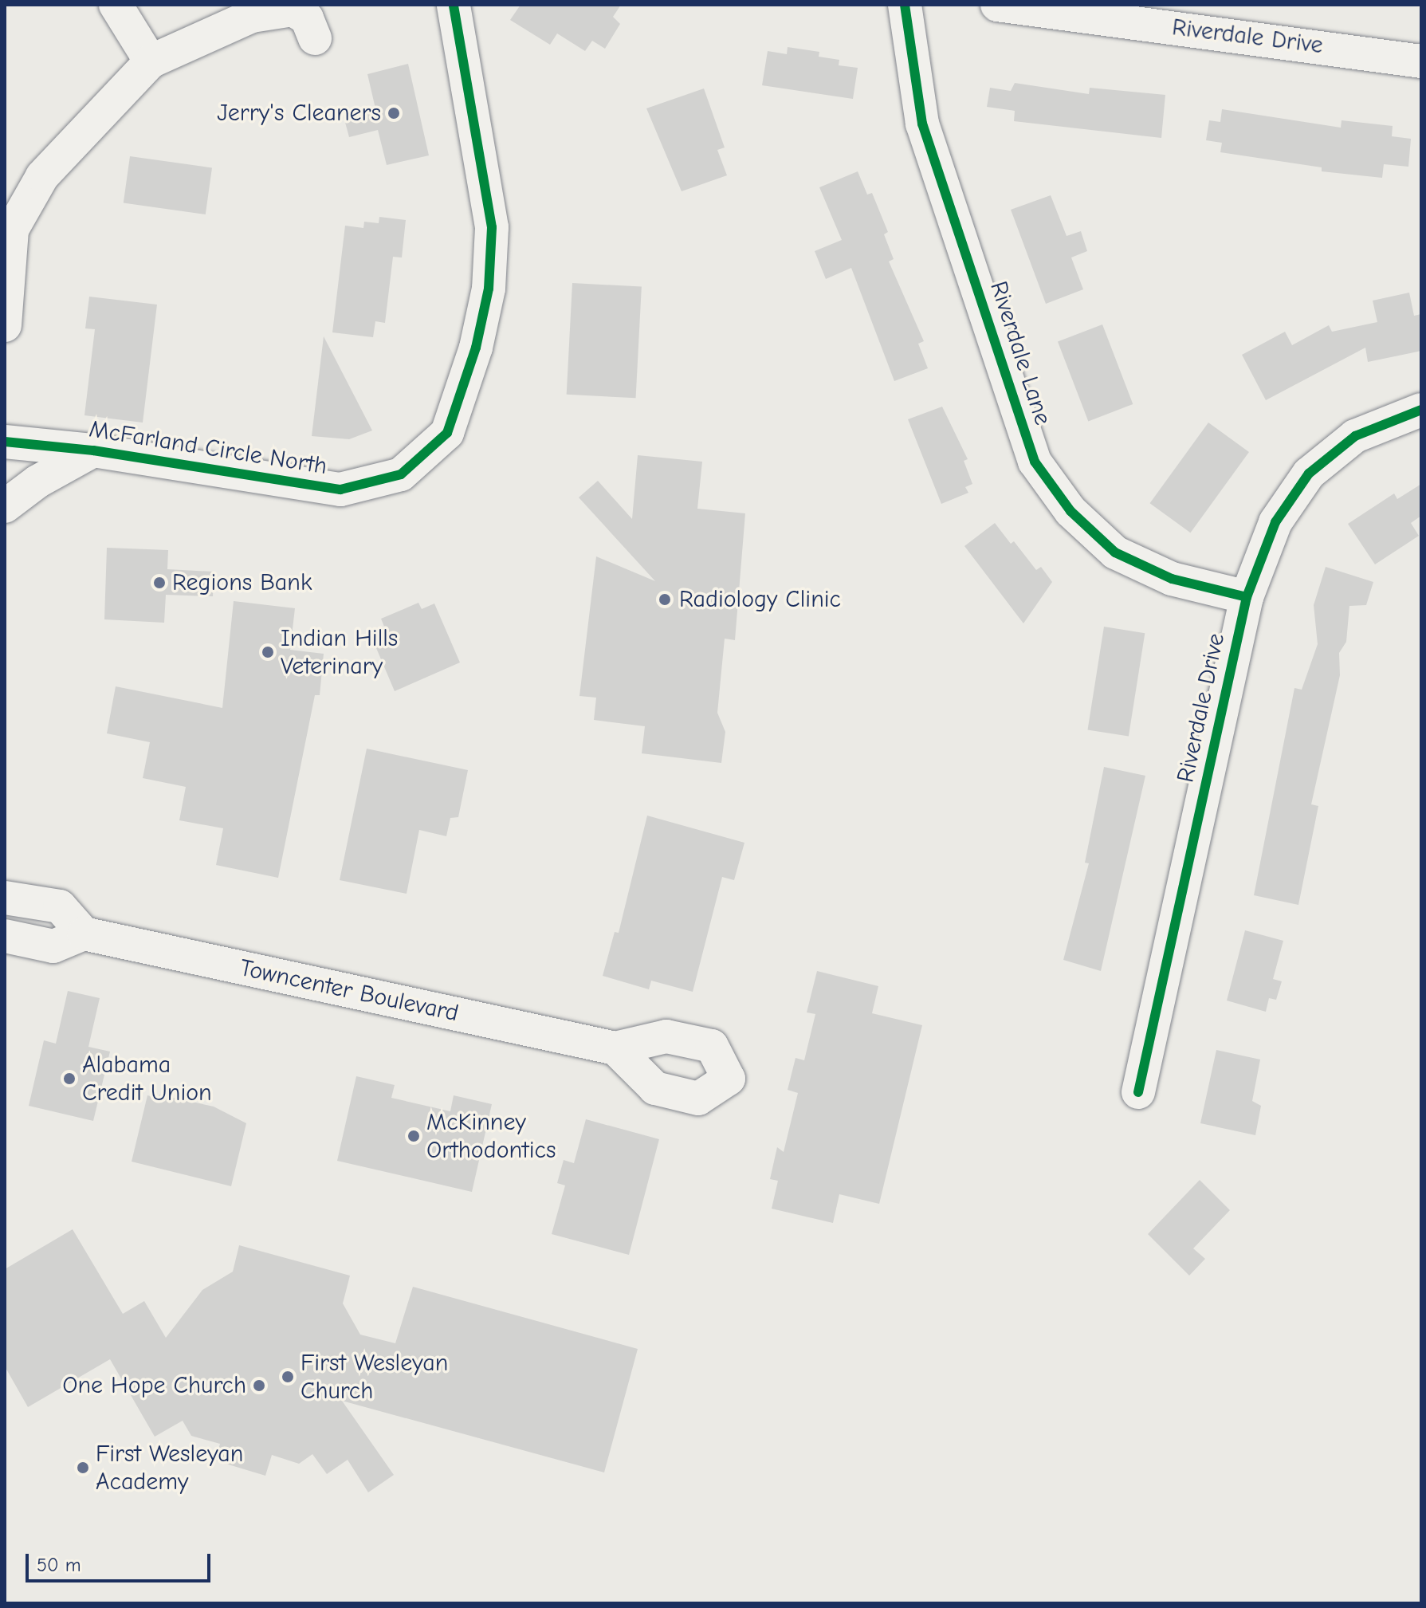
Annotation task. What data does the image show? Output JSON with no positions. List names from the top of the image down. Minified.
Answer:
{"streets":{"street":["Riverdale Drive","Riverdale Lane","McFarland Circle North","Towncenter Boulevard"]},"crossings":[["Riverdale Drive","Riverdale Lane"]],"places":["Jerry's Cleaners","Regions Bank","Radiology Clinic","Indian Hills Veterinary","Alabama Credit Union","McKinney Orthodontics","First Wesleyan Church","One Hope Church","First Wesleyan Academy"],"scale_bar":"50 m"}
